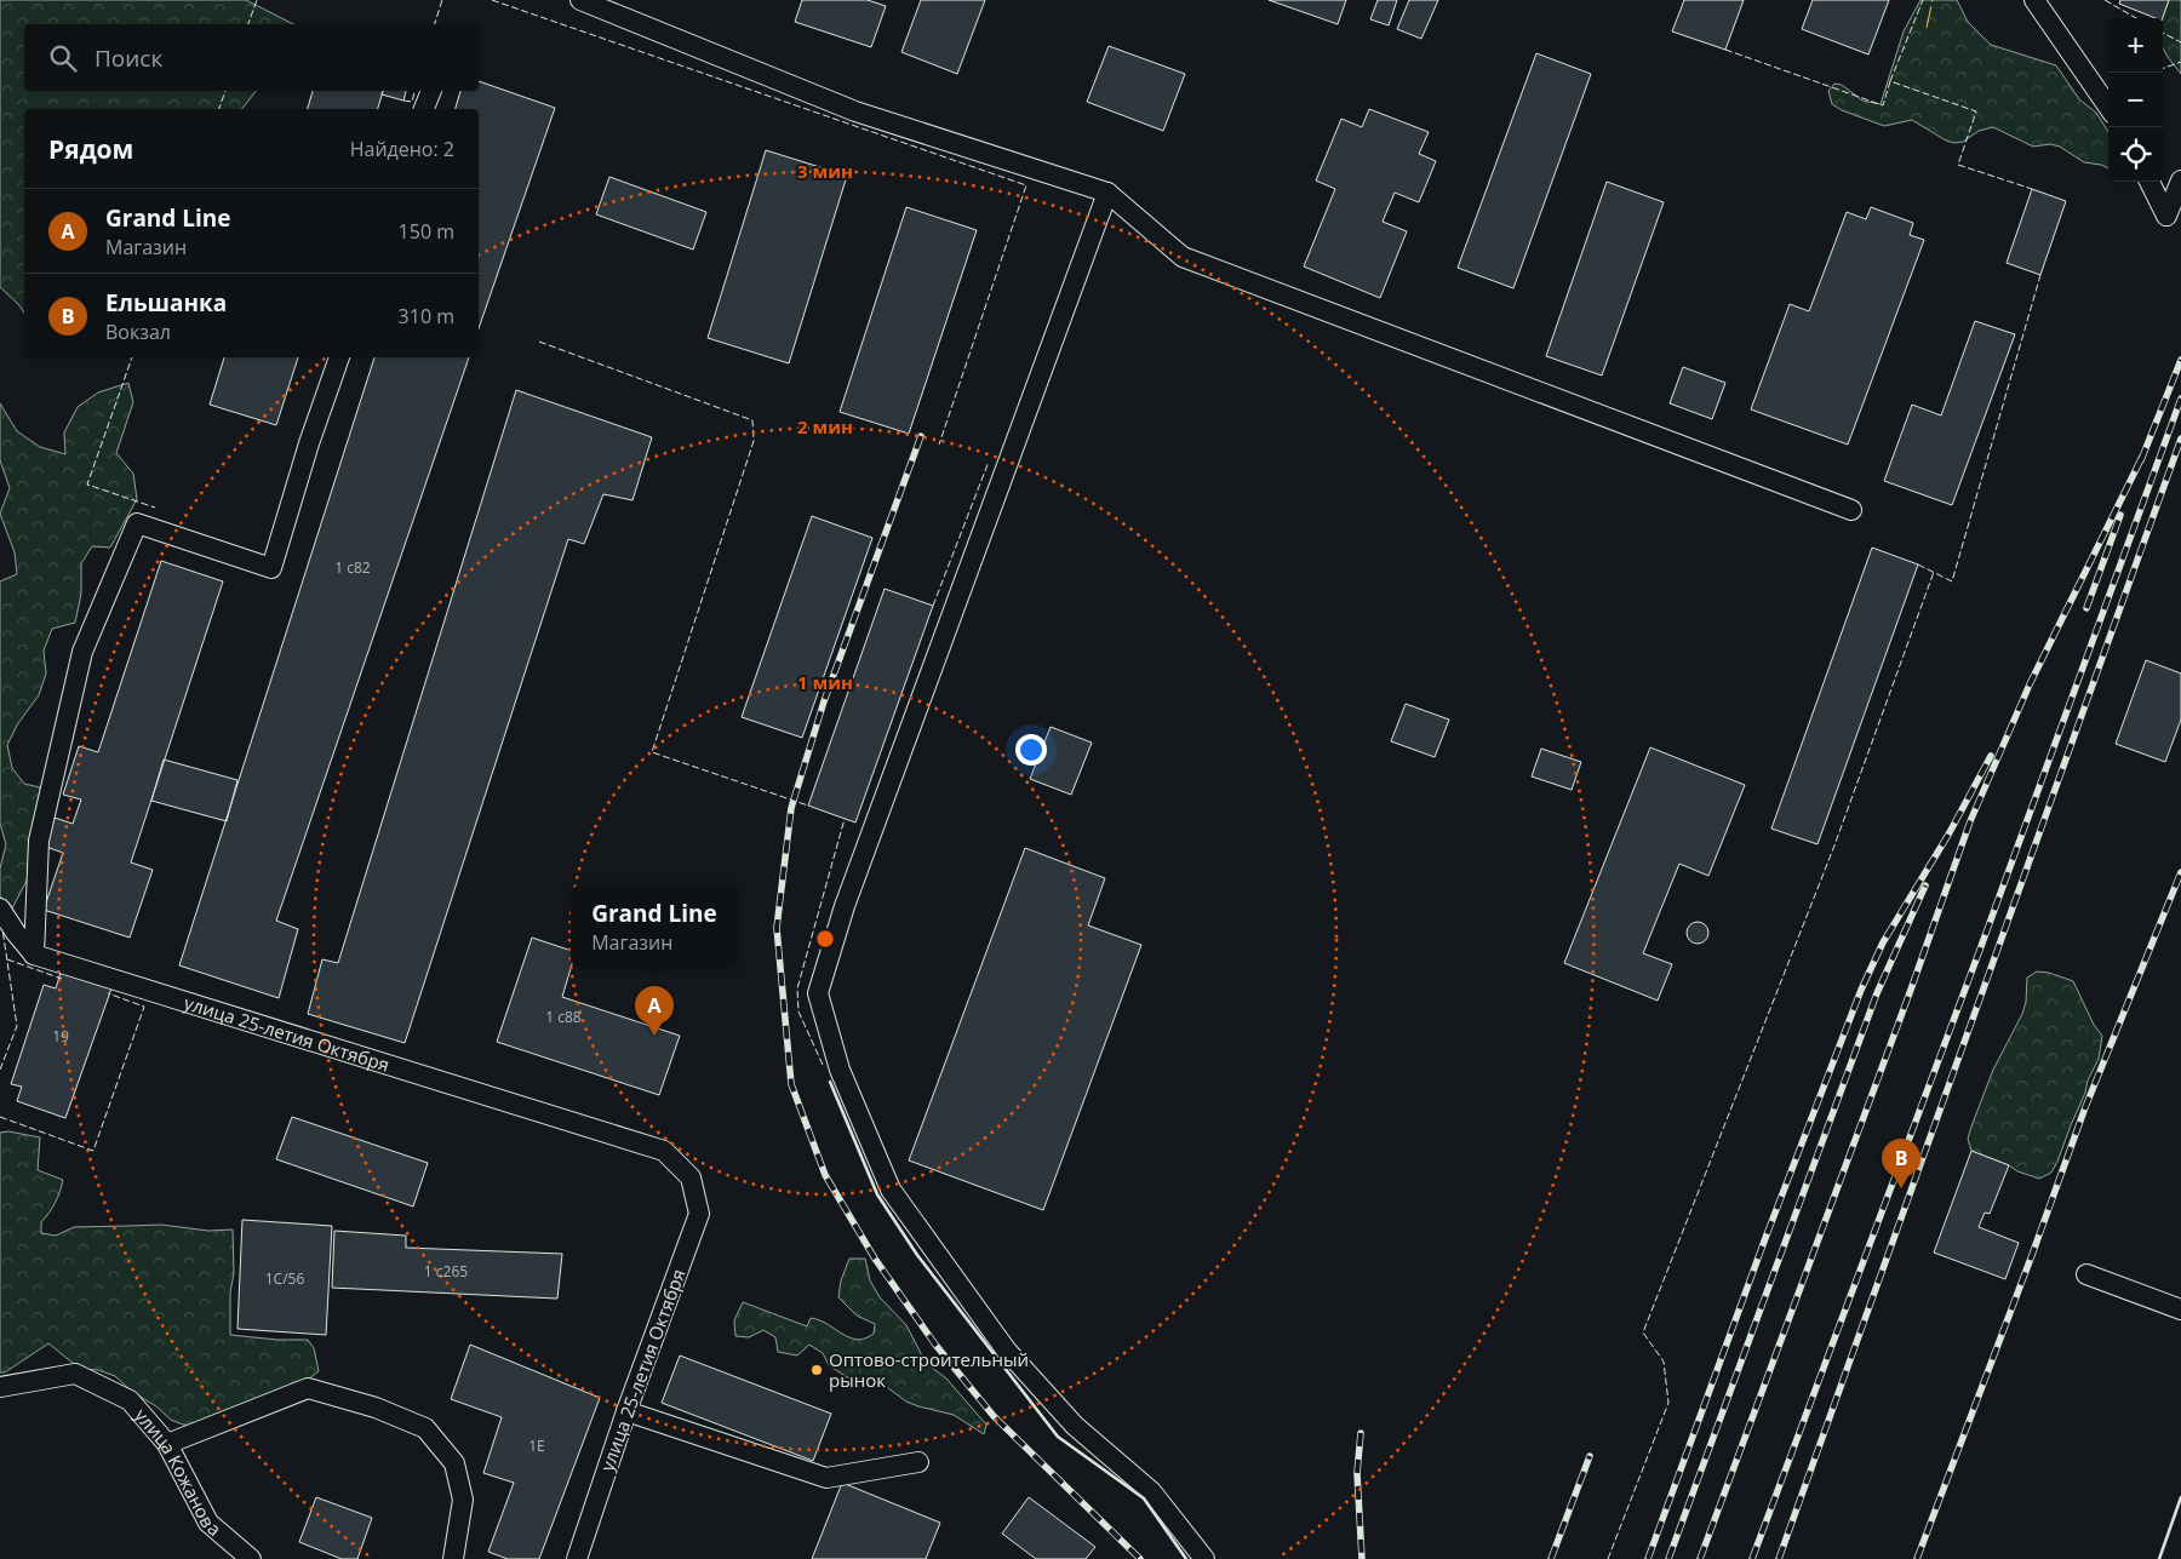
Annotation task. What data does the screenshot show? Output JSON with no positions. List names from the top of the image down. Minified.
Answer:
{"streets":{"street":["улица 25-летия Октября","улица Кожанова"]},"places":["Оптово-строительный рынок"],"house_numbers":["1 с82","1 с88","19","1 с265","1С/56","1Е"],"page":{"map_buttons":["+","−"],"search":"Поиск","heading":["Рядом","Найдено: 2"],"list":[{"mark":"A","name":"Grand Line","note":"Магазин","value":"150 m"},{"mark":"B","name":"Ельшанка","note":"Вокзал","value":"310 m"}],"popup":["Grand Line","Магазин"],"pins":["A","B"]},"rings":["3 мин","2 мин","1 мин"]}
